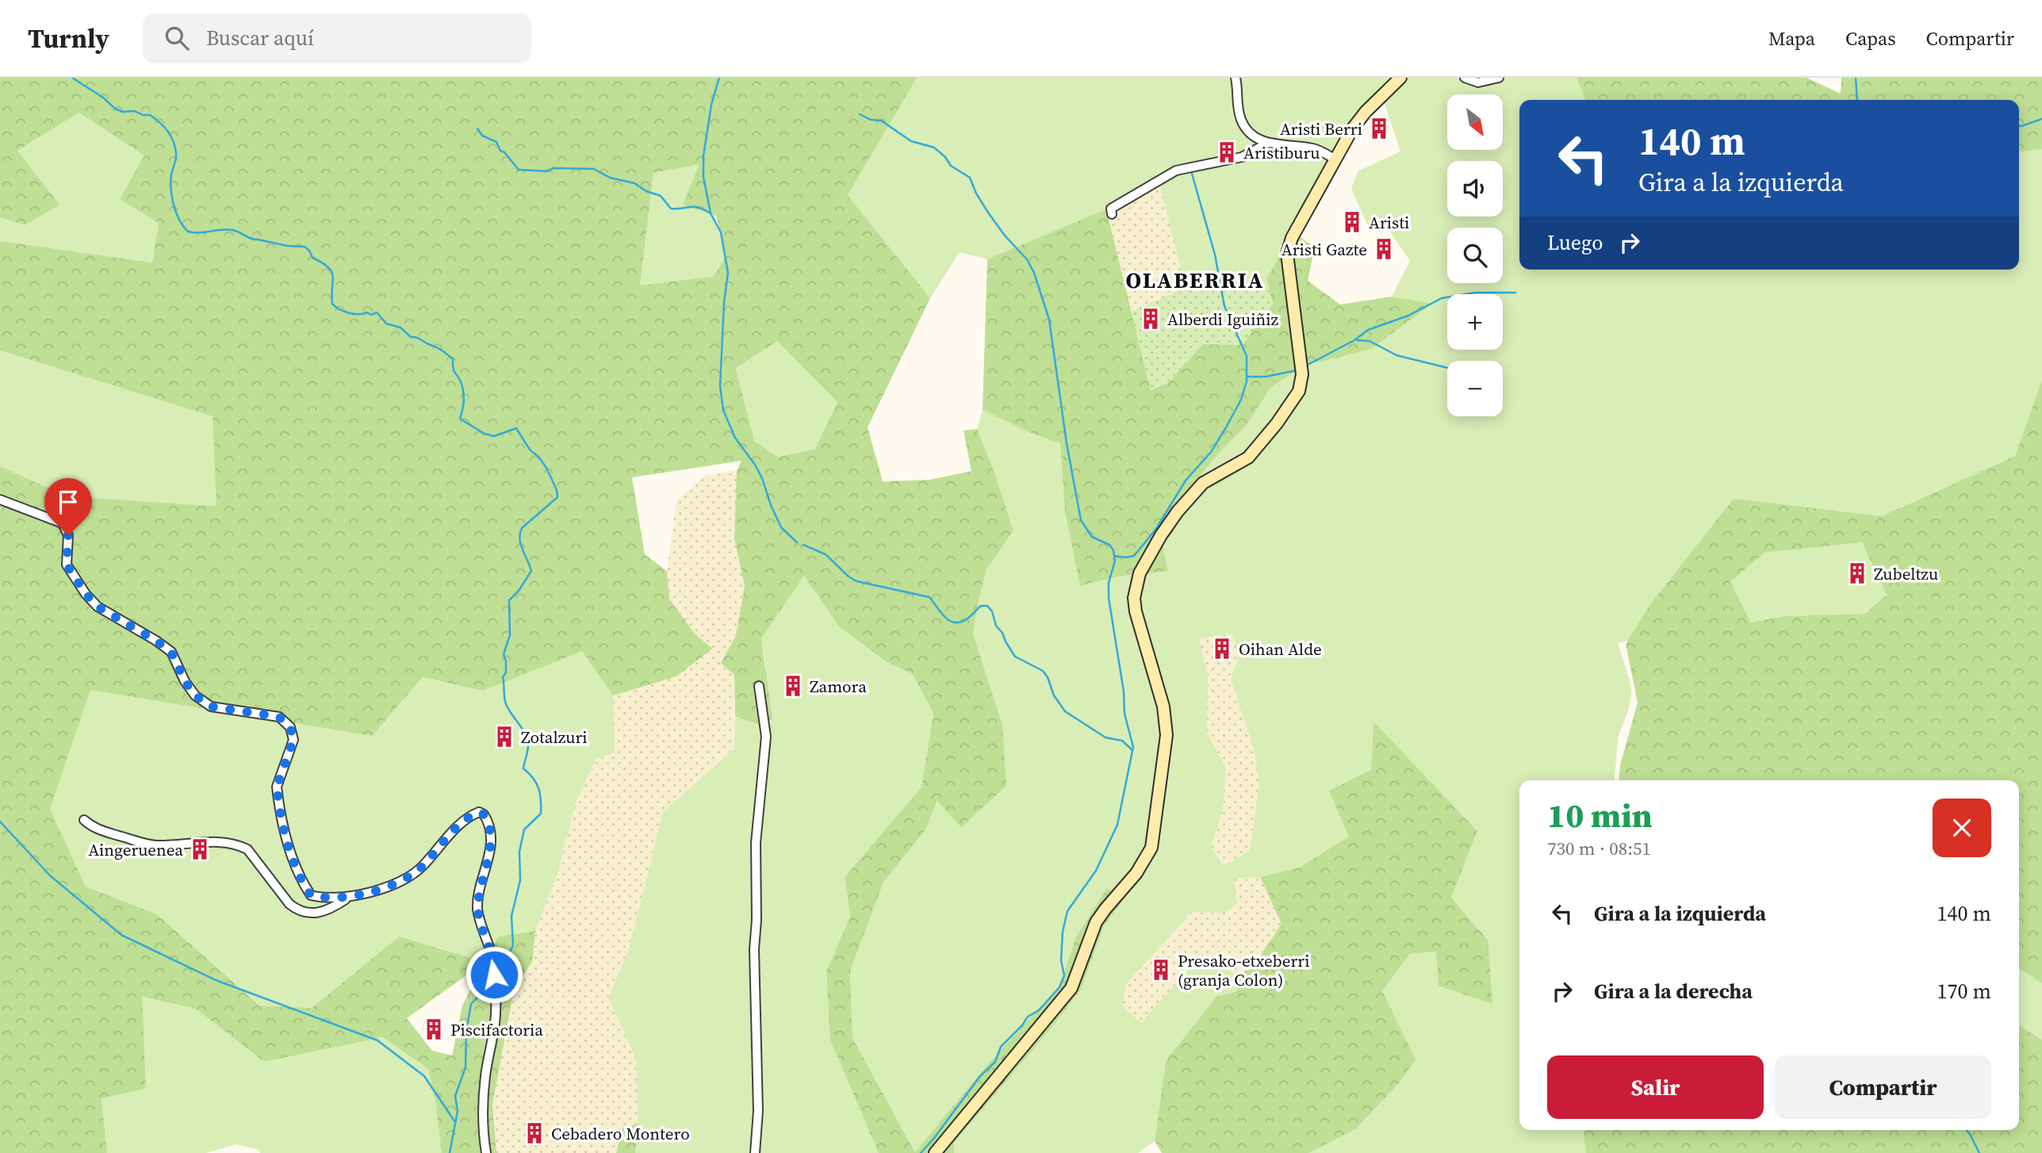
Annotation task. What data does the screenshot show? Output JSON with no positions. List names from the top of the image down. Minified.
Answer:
{"districts":["OLABERRIA"],"places":{"building":["Aristi Berri","Aristiburu","Aristi","Aristi Gazte","Alberdi Iguiñiz","Zubeltzu","Oihan Alde","Zamora","Zotalzuri","Aingeruenea","Presako-etxeberri (granja Colon)","Piscifactoria","Cebadero Montero"]},"north":"bottom right","page":{"header":"Turnly","search":"Buscar aquí","nav":["Mapa","Capas","Compartir"],"map_buttons":["+","−"],"turn":["140 m","Gira a la izquierda"],"then":"Luego","heading":["10 min","730 m · 08:51"],"list":[{"name":"Gira a la izquierda","value":"140 m"},{"name":"Gira a la derecha","value":"170 m"}],"buttons":["Salir","Compartir"]}}
